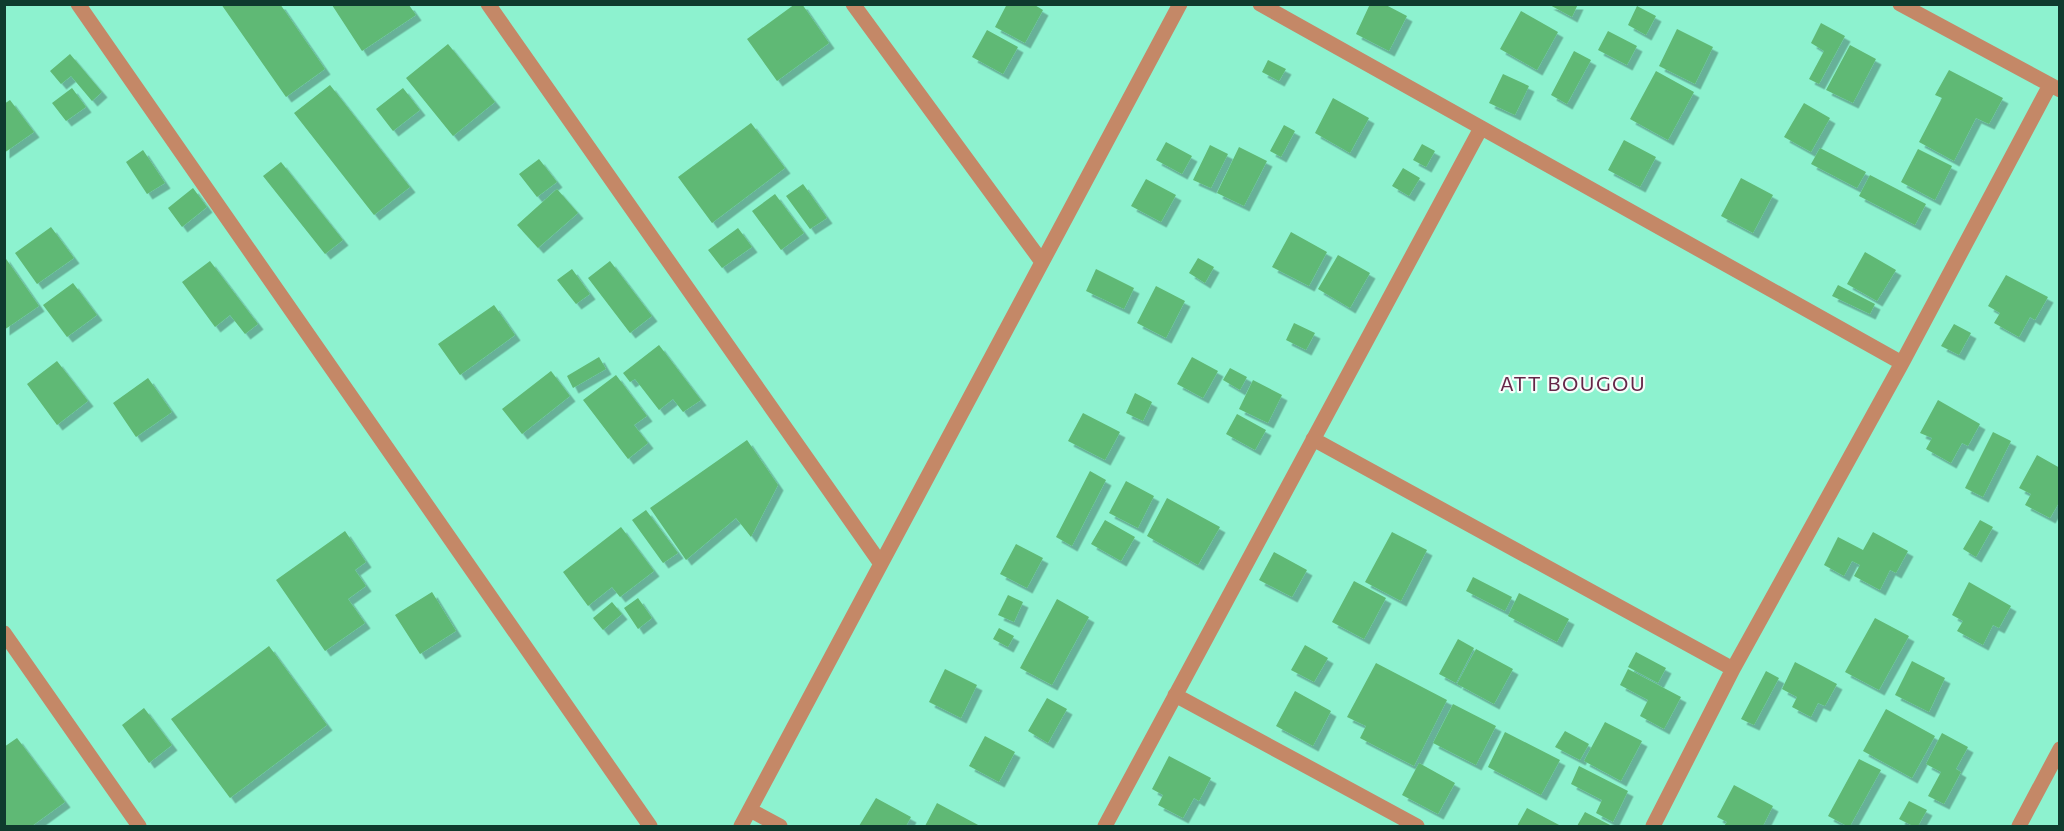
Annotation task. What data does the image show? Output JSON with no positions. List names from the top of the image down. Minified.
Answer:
{"districts":["ATT BOUGOU"]}
